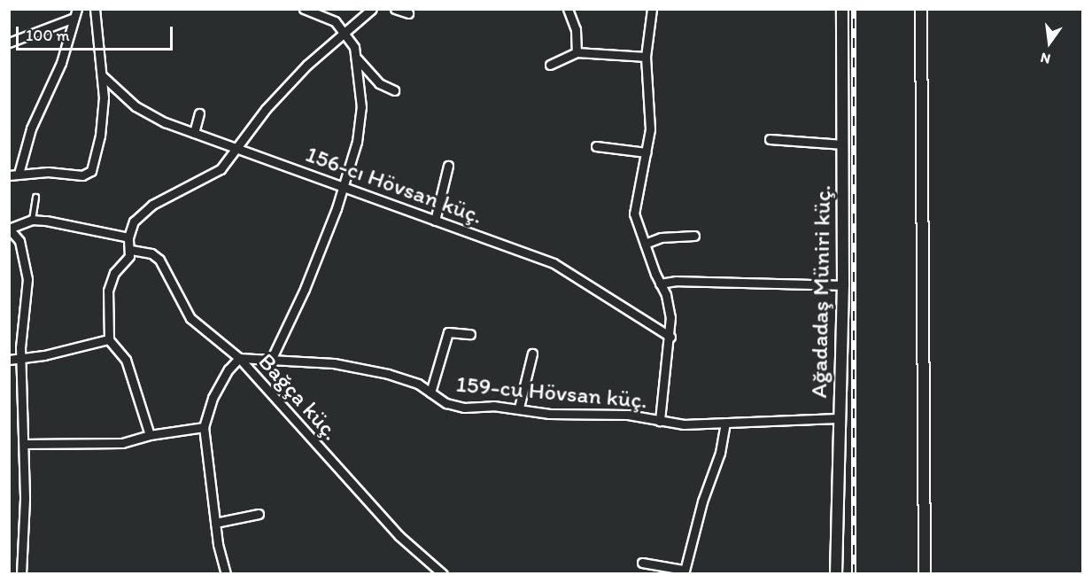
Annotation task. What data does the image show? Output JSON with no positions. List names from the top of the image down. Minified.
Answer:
{"streets":{"street":["156-cı Hövsan küç.","Ağadadaş Müniri küç.","159-cu Hövsan küç.","Bağça küç."]},"crossings":[["Ağadadaş Müniri küç.","159-cu Hövsan küç."],["159-cu Hövsan küç.","Bağça küç."]],"scale_bar":"100 m","north":"bottom"}
